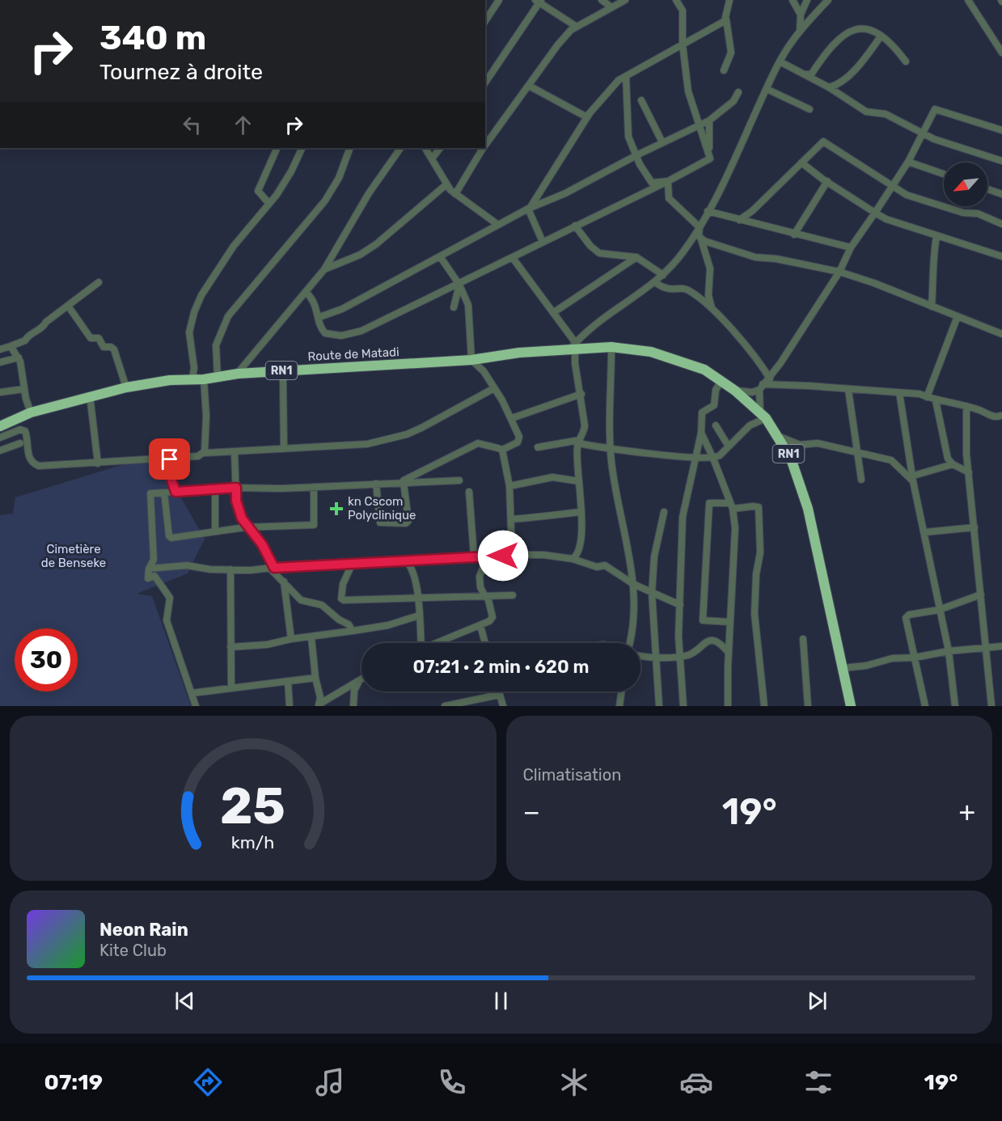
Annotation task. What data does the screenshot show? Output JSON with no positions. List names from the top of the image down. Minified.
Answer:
{"streets":{"highway":["Route de Matadi","RN1"]},"crossings":[["Route de Matadi","RN1"]],"parks":["Cimetière de Benseke"],"places":{"health":["kn Cscom Polyclinique"]},"north":"bottom left","page":{"turn":["340 m","Tournez à droite"],"limit":"30","trip":"07:21 · 2 min · 620 m","tile":"Climatisation","heat":["−","19°","+"],"song":["Neon Rain","Kite Club"],"tabs":["07:19","19°"],"gauge":["25","km/h"]}}
